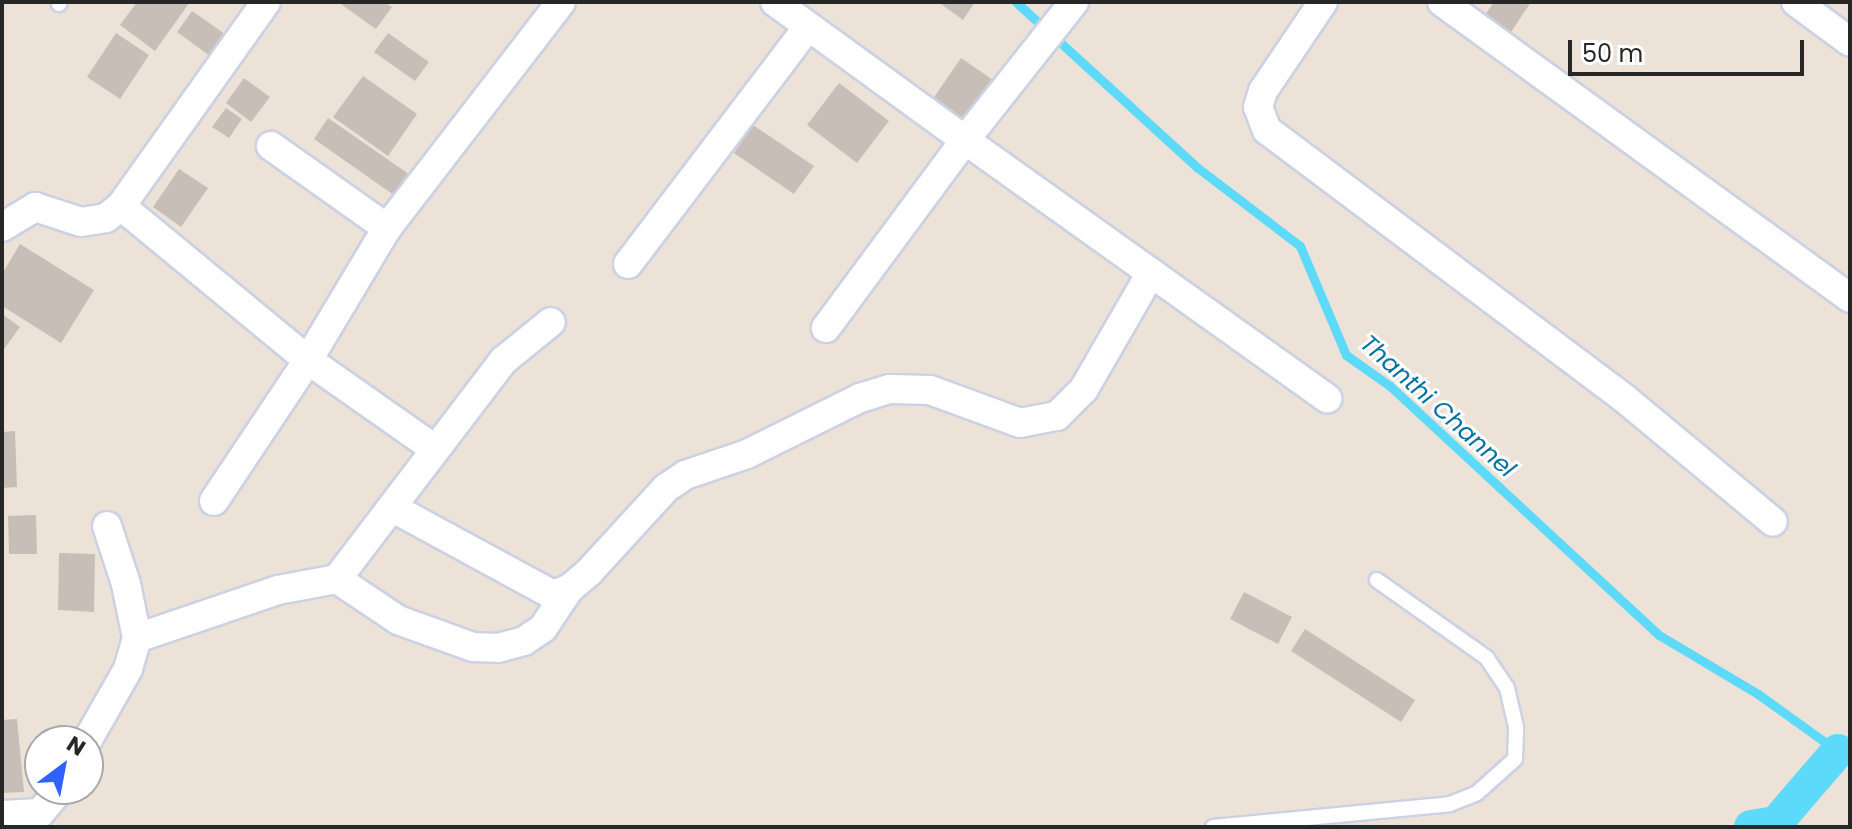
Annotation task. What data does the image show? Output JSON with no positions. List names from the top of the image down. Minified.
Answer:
{"water":["Thanthi Channel"],"scale_bar":"50 m","north":"top right"}
